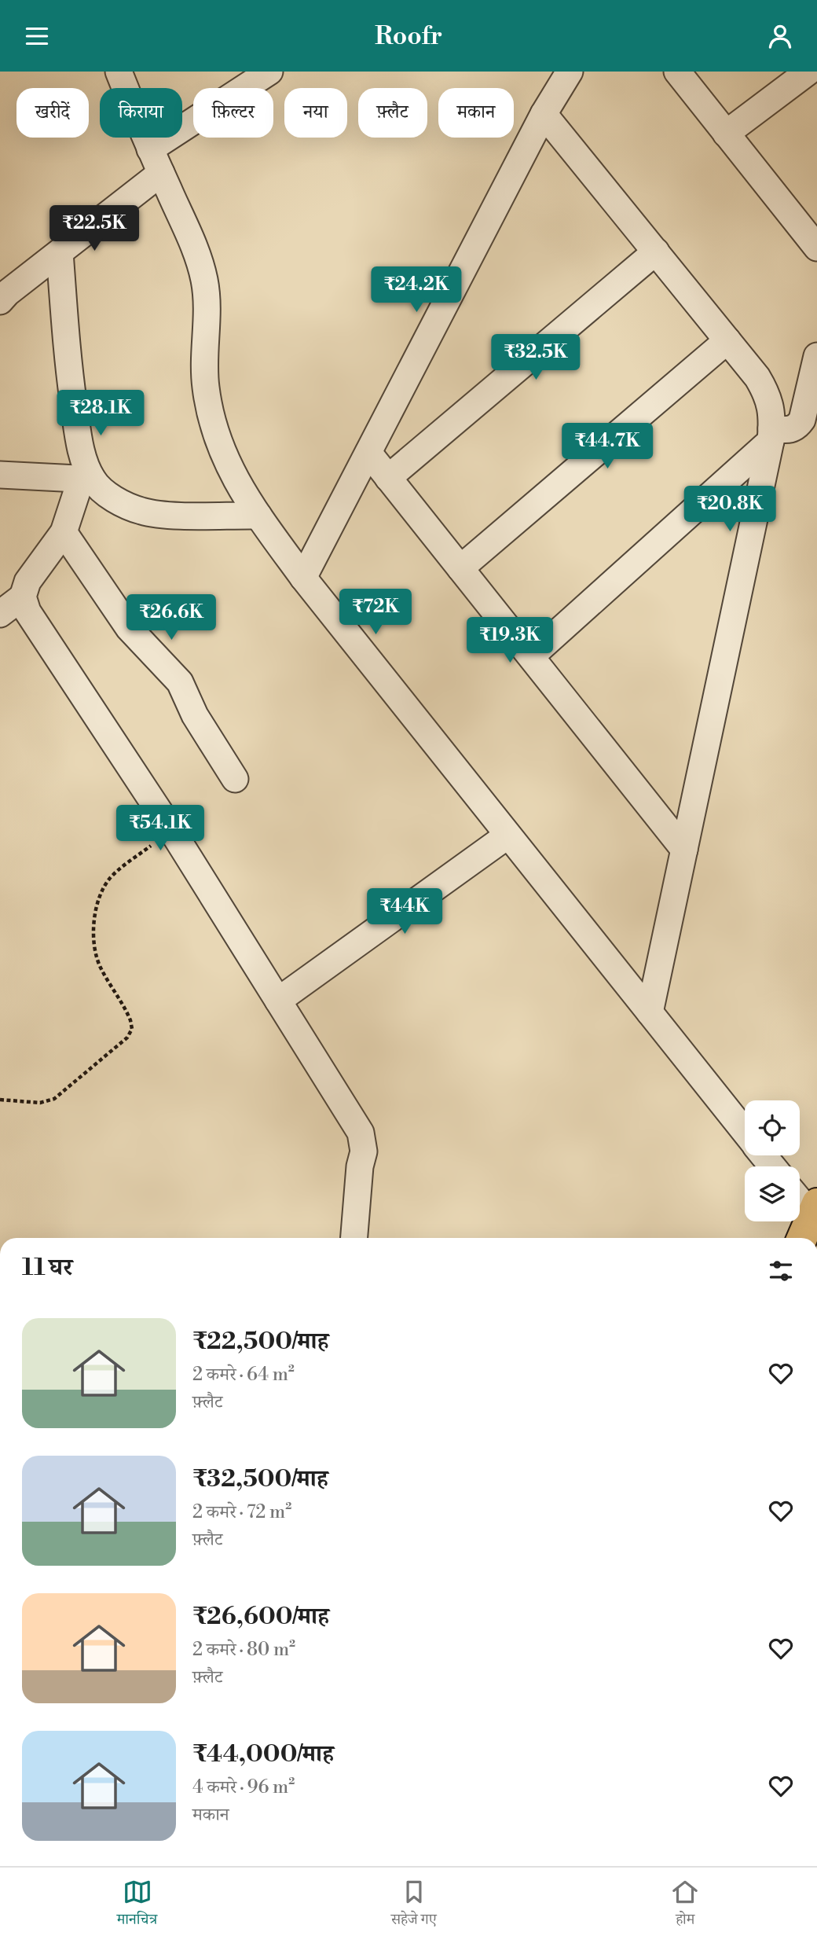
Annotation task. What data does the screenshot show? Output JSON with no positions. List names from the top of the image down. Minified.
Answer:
{"page":{"header":"Roofr","chip":["खरीदें","किराया","फ़िल्टर","नया","फ़्लैट","मकान"],"price":["₹22.5K","₹24.2K","₹32.5K","₹28.1K","₹44.7K","₹20.8K","₹72K","₹26.6K","₹19.3K","₹54.1K","₹44K"],"heading":"11 घर","list":[{"name":"₹22,500/माह","note":"2 कमरे · 64 m² · फ़्लैट"},{"name":"₹32,500/माह","note":"2 कमरे · 72 m² · फ़्लैट"},{"name":"₹26,600/माह","note":"2 कमरे · 80 m² · फ़्लैट"},{"name":"₹44,000/माह","note":"4 कमरे · 96 m² · मकान"}],"tabs":["मानचित्र","सहेजे गए","होम"]}}
